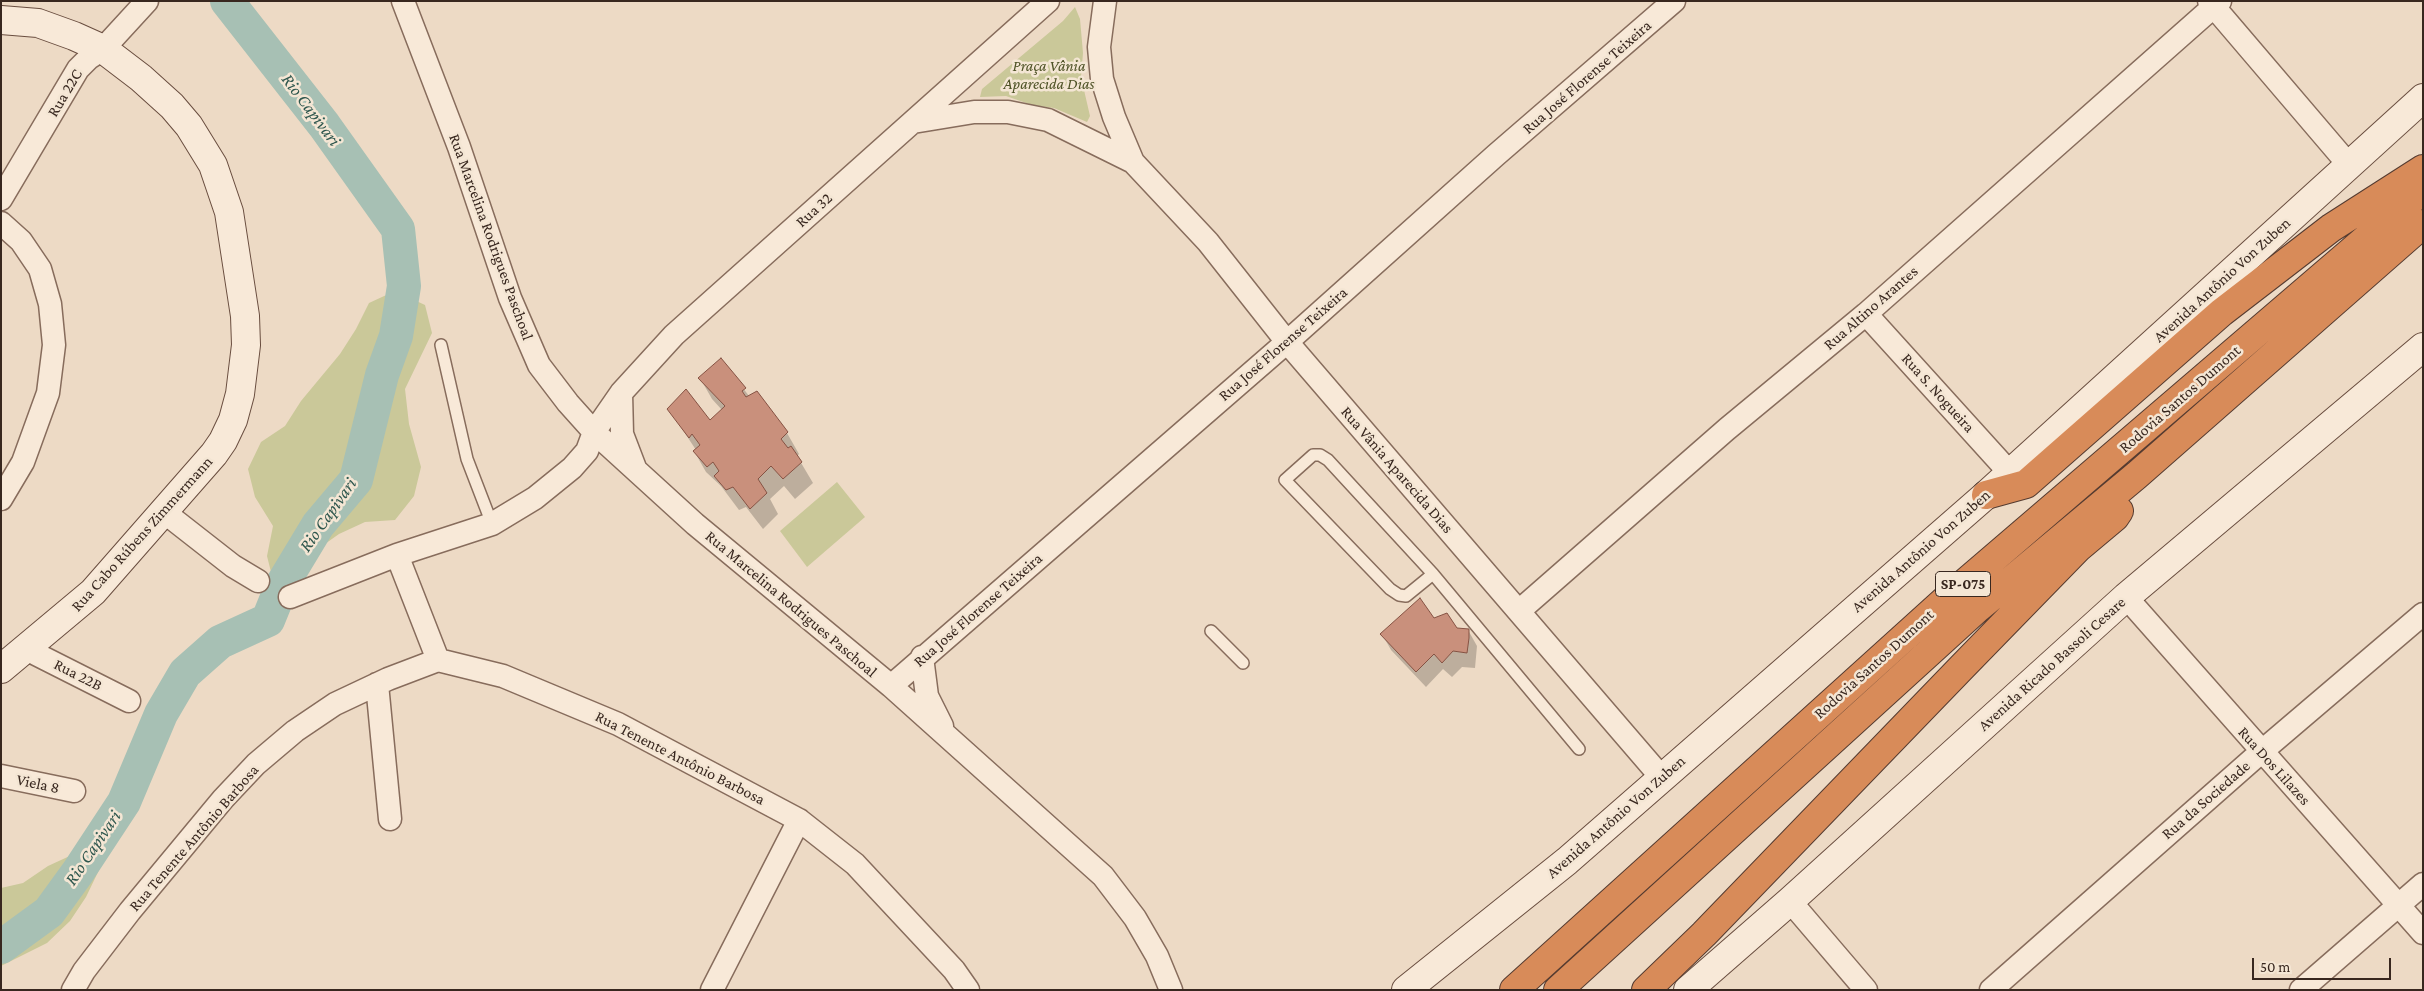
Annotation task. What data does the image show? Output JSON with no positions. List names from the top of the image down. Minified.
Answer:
{"streets":{"highway":["Rodovia Santos Dumont","SP-075"],"street":["Rua José Florense Teixeira","Rua 22C","Rua 32","Rua Marcelina Rodrigues Paschoal","Avenida Antônio Von Zuben","Rua Altino Arantes","Rua S. Nogueira","Rua Vânia Aparecida Dias","Rua Cabo Rúbens Zimmermann","Avenida Ricado Bassoli Cesare","Rua 22B","Rua Tenente Antônio Barbosa","Rua Dos Lilazes","Viela 8","Rua da Sociedade"]},"crossings":[["Rua José Florense Teixeira","Rua Marcelina Rodrigues Paschoal"],["Rua José Florense Teixeira","Rua Vânia Aparecida Dias"],["Rua 22C","Rua Cabo Rúbens Zimmermann"],["Rua 32","Rua Marcelina Rodrigues Paschoal"],["Rua 32","Rua Vânia Aparecida Dias"],["Avenida Antônio Von Zuben","Rua S. Nogueira"],["Avenida Antônio Von Zuben","Rua Vânia Aparecida Dias"],["Rua Altino Arantes","Rua S. Nogueira"],["Rua Altino Arantes","Rua Vânia Aparecida Dias"],["Rua Cabo Rúbens Zimmermann","Rua 22B"],["Avenida Ricado Bassoli Cesare","Rua Dos Lilazes"],["Rua Dos Lilazes","Rua da Sociedade"]],"water":["Rio Capivari"],"parks":["Praça Vânia Aparecida Dias"],"scale_bar":"50 m"}
